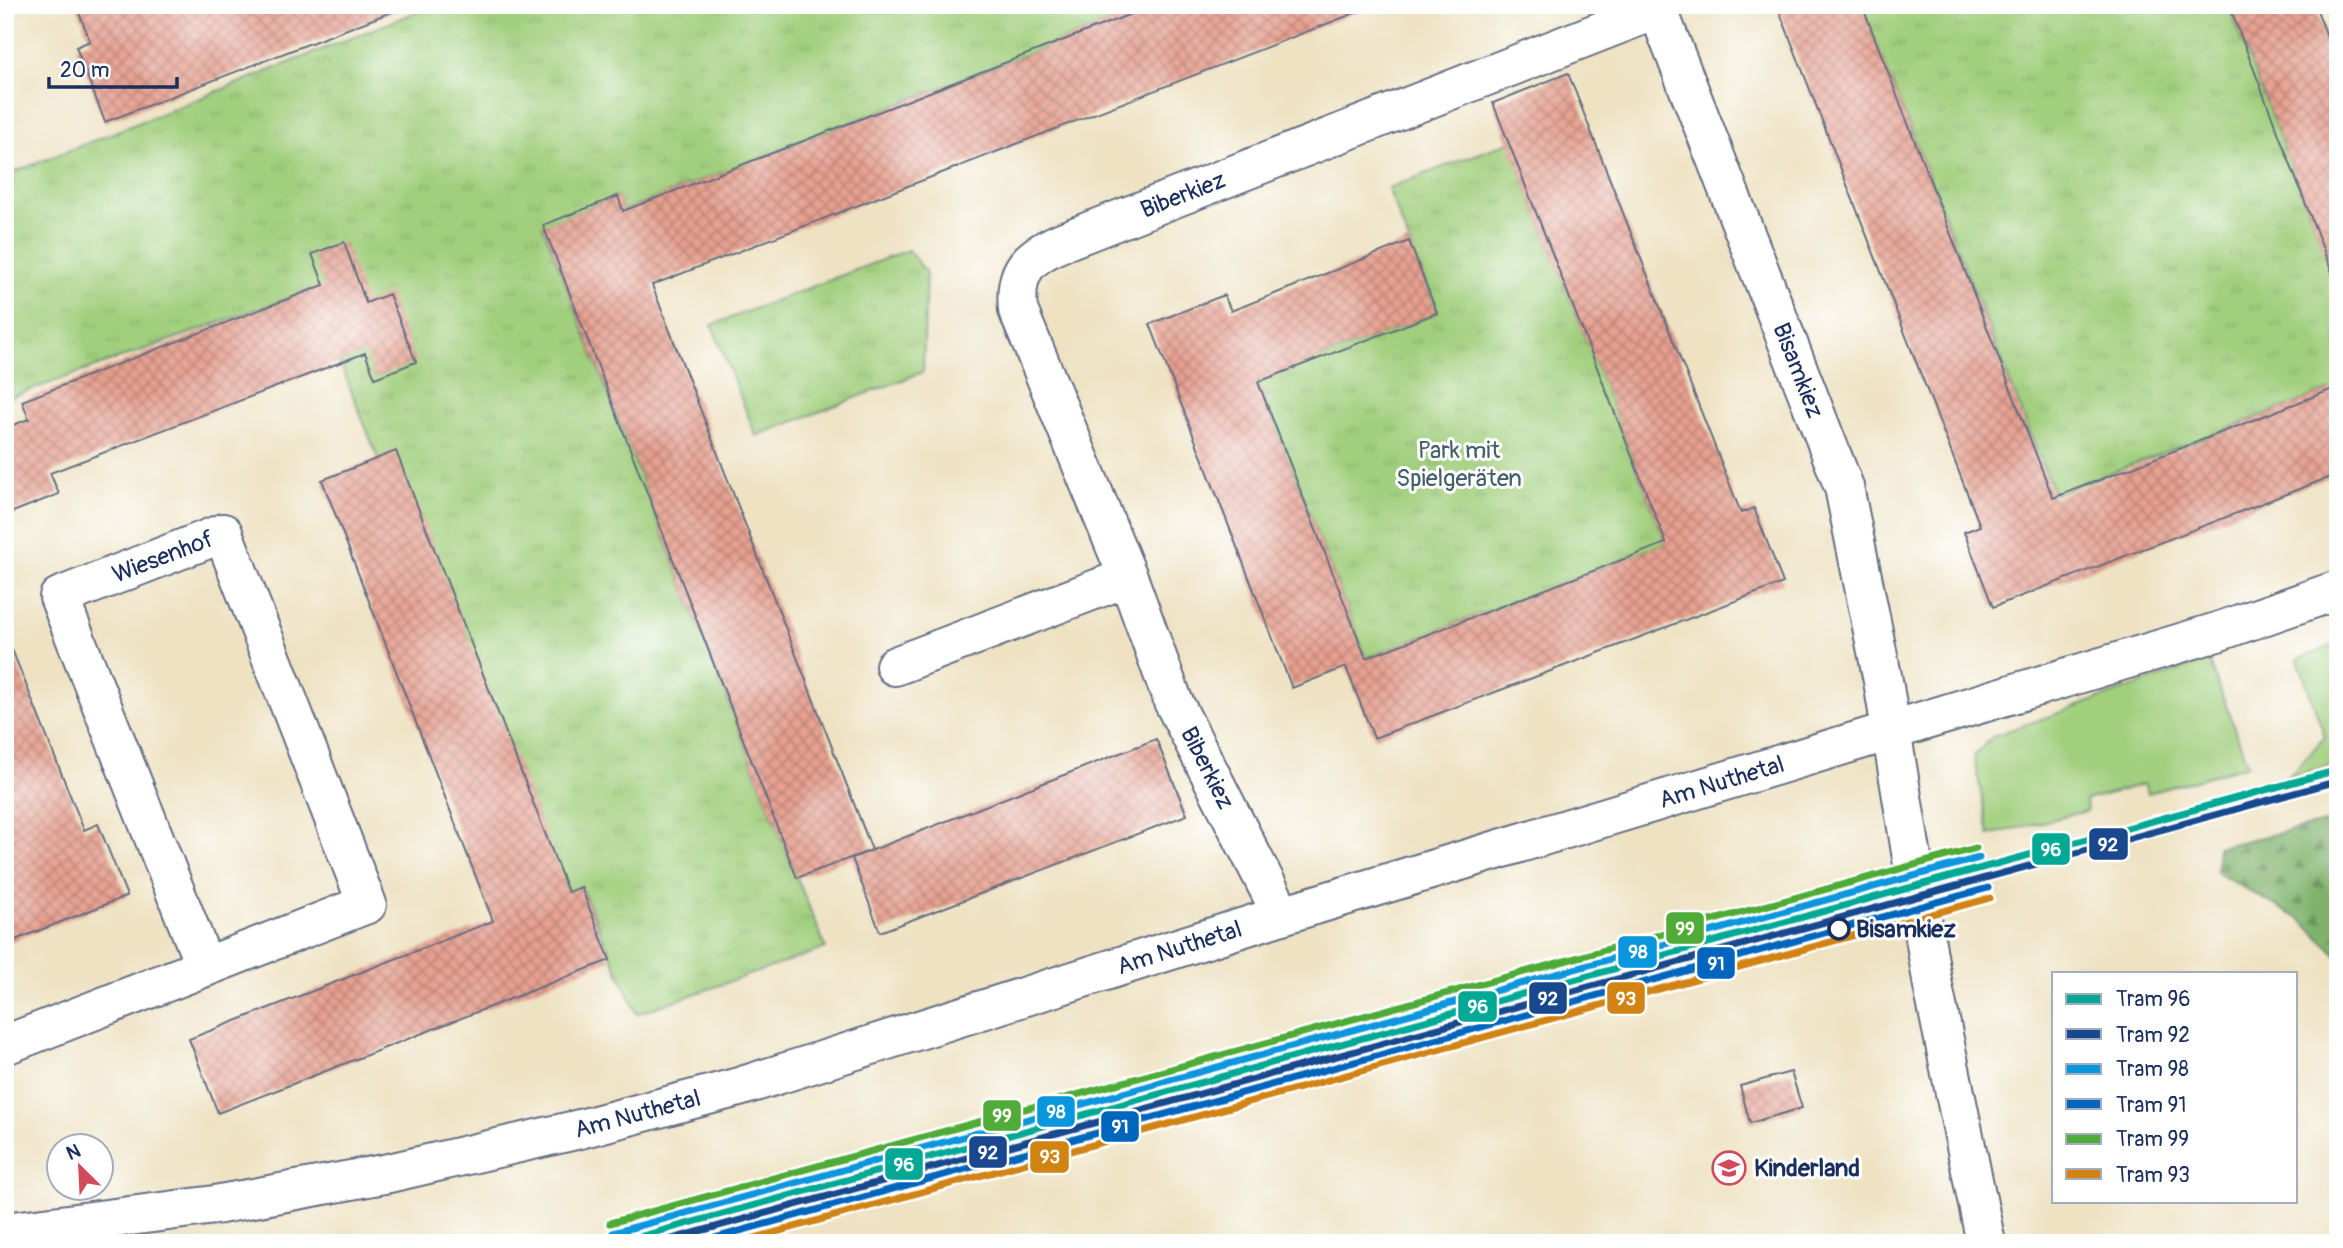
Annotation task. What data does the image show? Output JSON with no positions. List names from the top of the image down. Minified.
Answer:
{"streets":{"street":["Biberkiez","Bisamkiez","Wiesenhof","Am Nuthetal"]},"crossings":[["Biberkiez","Bisamkiez"],["Biberkiez","Am Nuthetal"],["Bisamkiez","Am Nuthetal"]],"parks":["Park mit Spielgeräten"],"places":{"other":["Bisamkiez"],"school or university":["Kinderland"]},"lines":["tram line 96","tram line 92","tram line 99","tram line 98","tram line 91","tram line 93"],"legend":["Tram 96","Tram 92","Tram 98","Tram 91","Tram 99","Tram 93"],"scale_bar":"20 m","north":"top left"}
